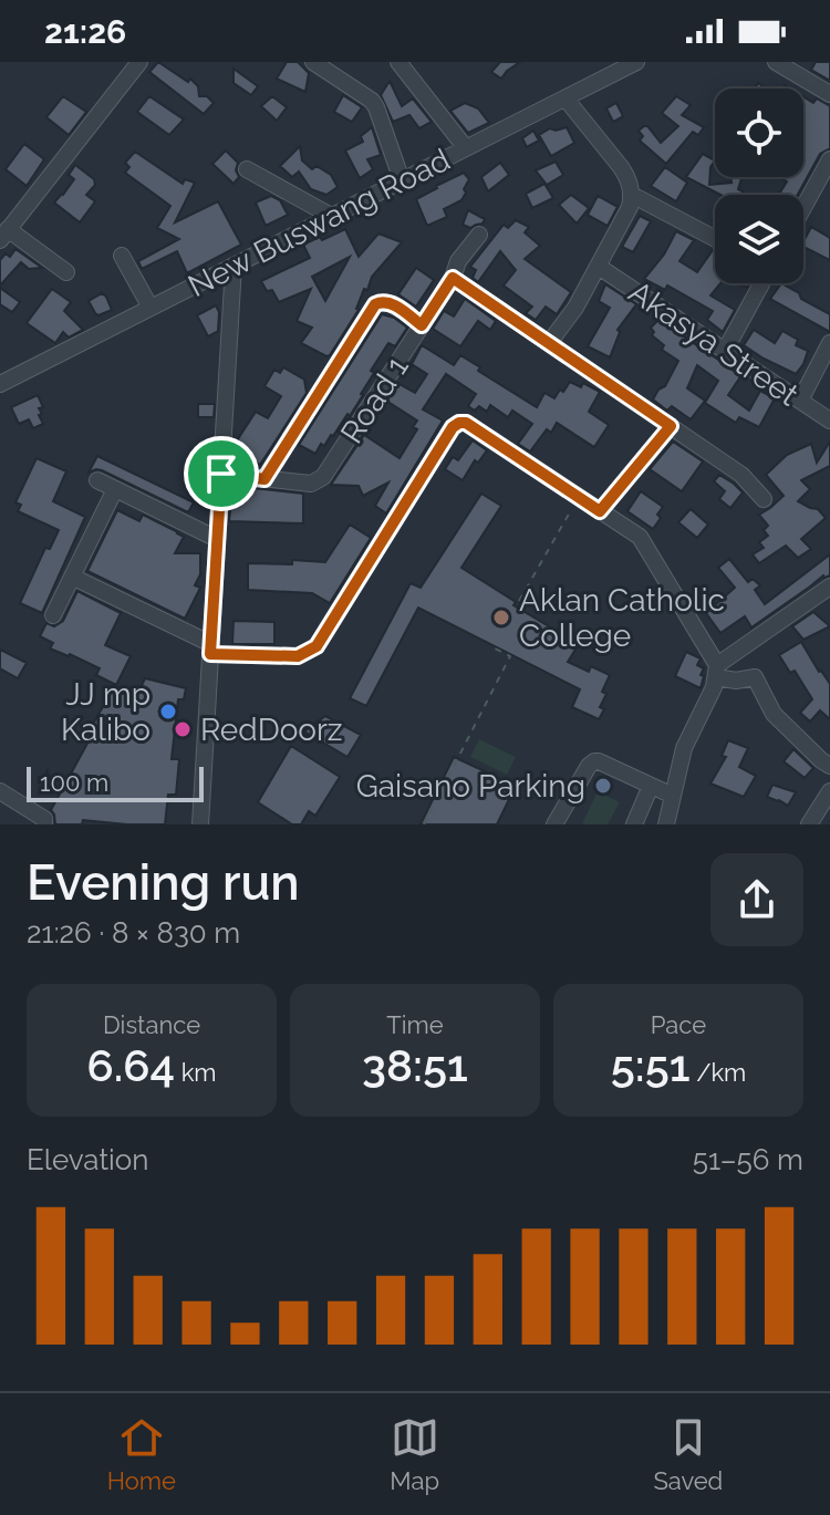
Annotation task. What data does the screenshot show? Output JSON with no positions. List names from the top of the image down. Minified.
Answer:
{"streets":{"street":["New Buswang Road","Akasya Street","Road 1"]},"places":["Aklan Catholic College","JJ mp Kalibo","RedDoorz","Gaisano Parking"],"scale_bar":"100 m","page":{"status":"21:26","scale":"100 m","heading":["Evening run","21:26 · 8 × 830 m"],"stats":[["Distance","6.64 km"],["Time","38:51"],["Pace","5:51 /km"]],"chart":["Elevation","51–56 m"],"tabs":["Home","Map","Saved"]}}
